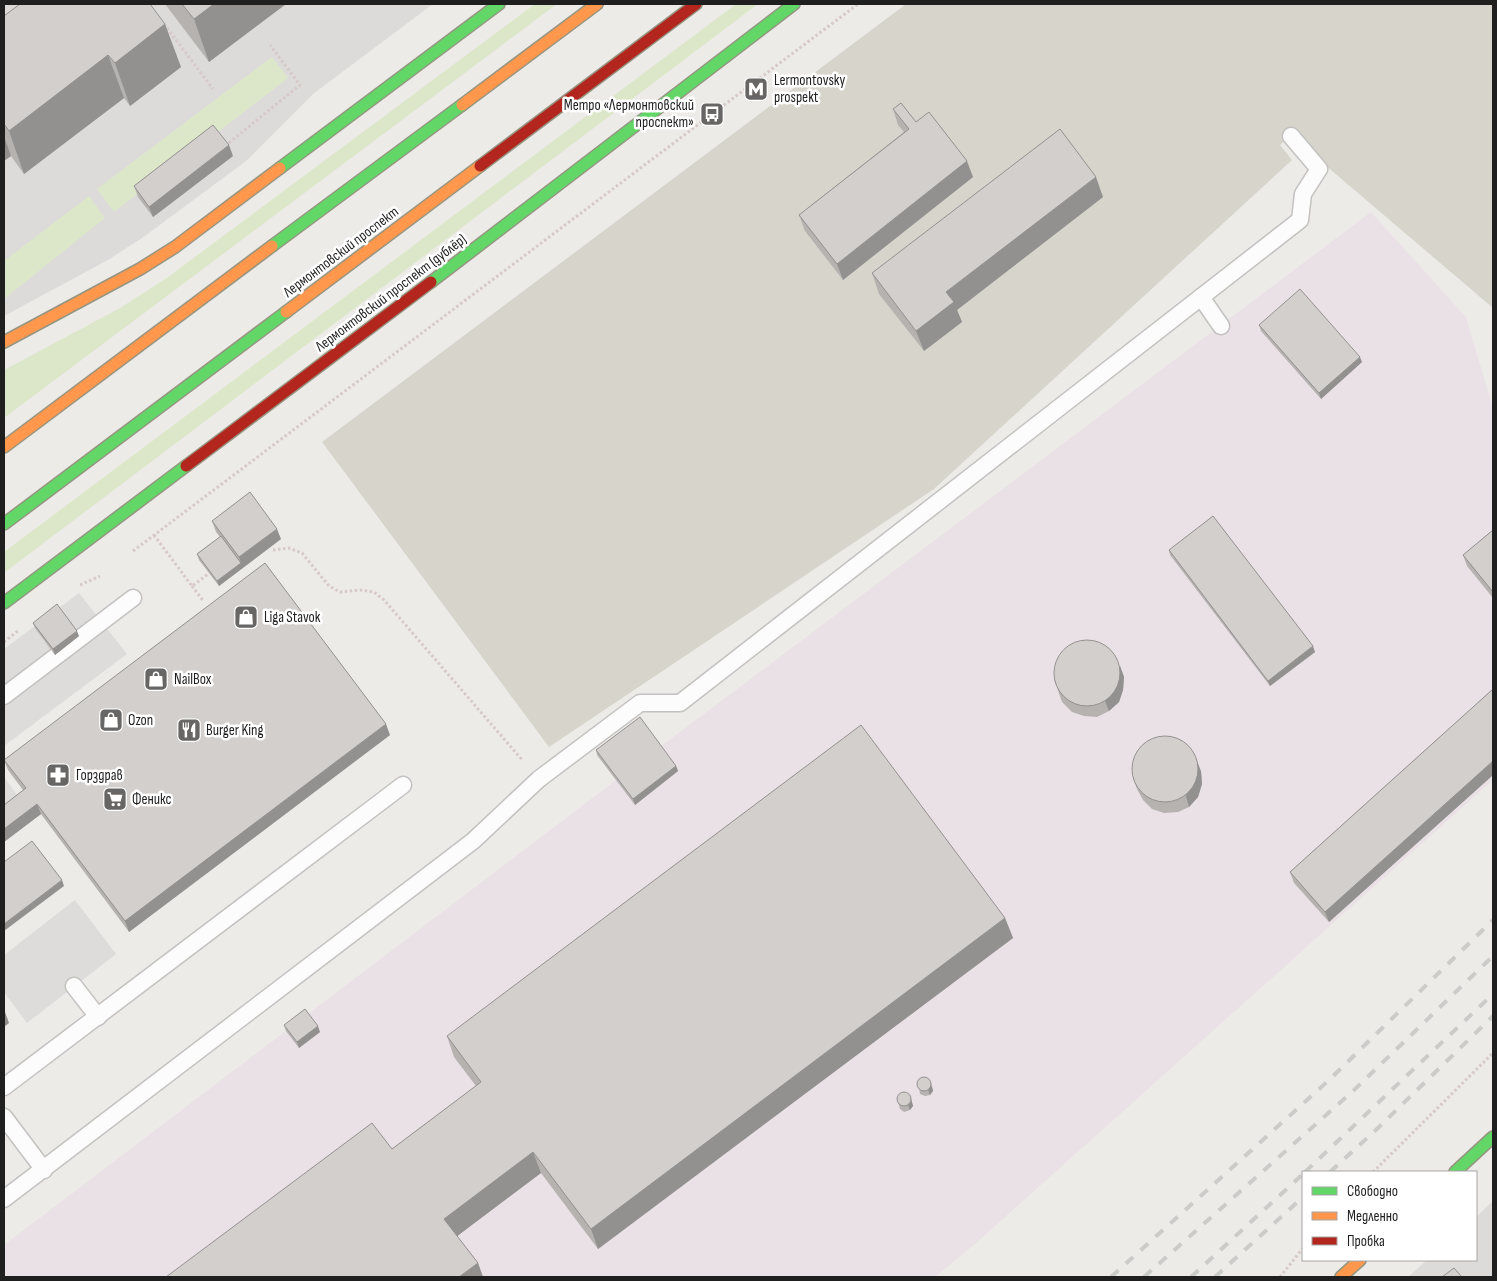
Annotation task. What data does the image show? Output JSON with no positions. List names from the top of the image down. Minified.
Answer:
{"streets":{"street":["Лермонтовский проспект","Лермонтовский проспект (дублёр)"]},"places":{"metro station":["Lermontovsky prospekt"],"bus stop":["Метро «Лермонтовский проспект»"],"shop":["Liga Stavok","NailBox","Ozon"],"restaurant":["Burger King"],"pharmacy":["Горздрав"],"supermarket":["Феникс"]},"legend":["Свободно","Медленно","Пробка"]}
